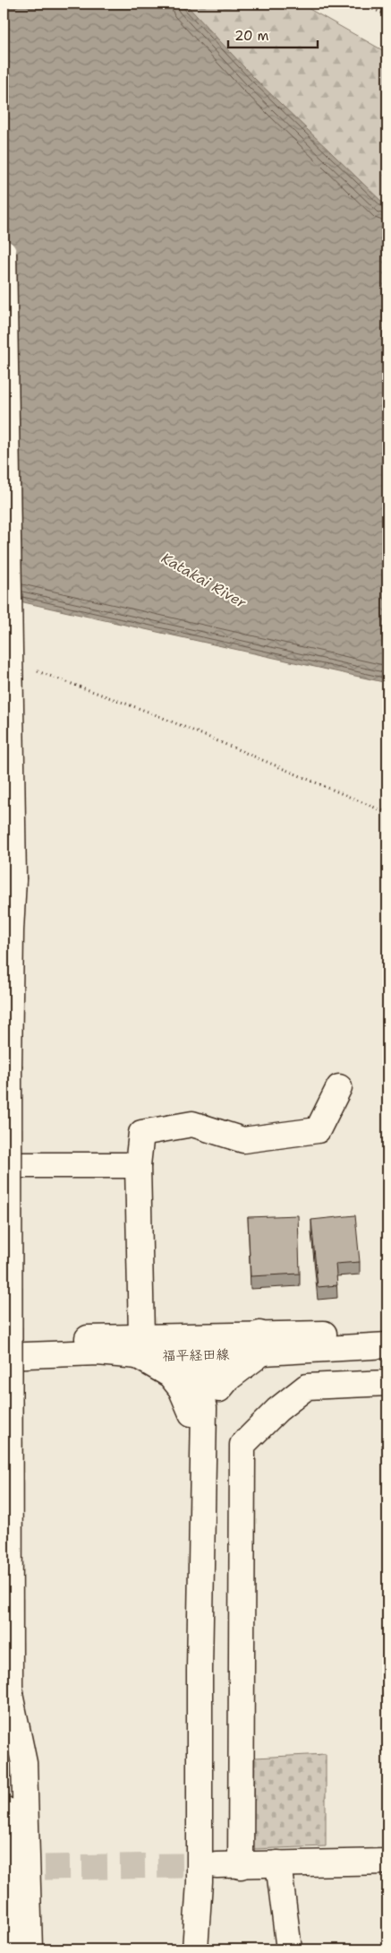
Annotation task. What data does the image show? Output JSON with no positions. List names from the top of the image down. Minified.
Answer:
{"streets":{"main road":["福平経田線"]},"water":["Katakai River"],"scale_bar":"20 m"}
